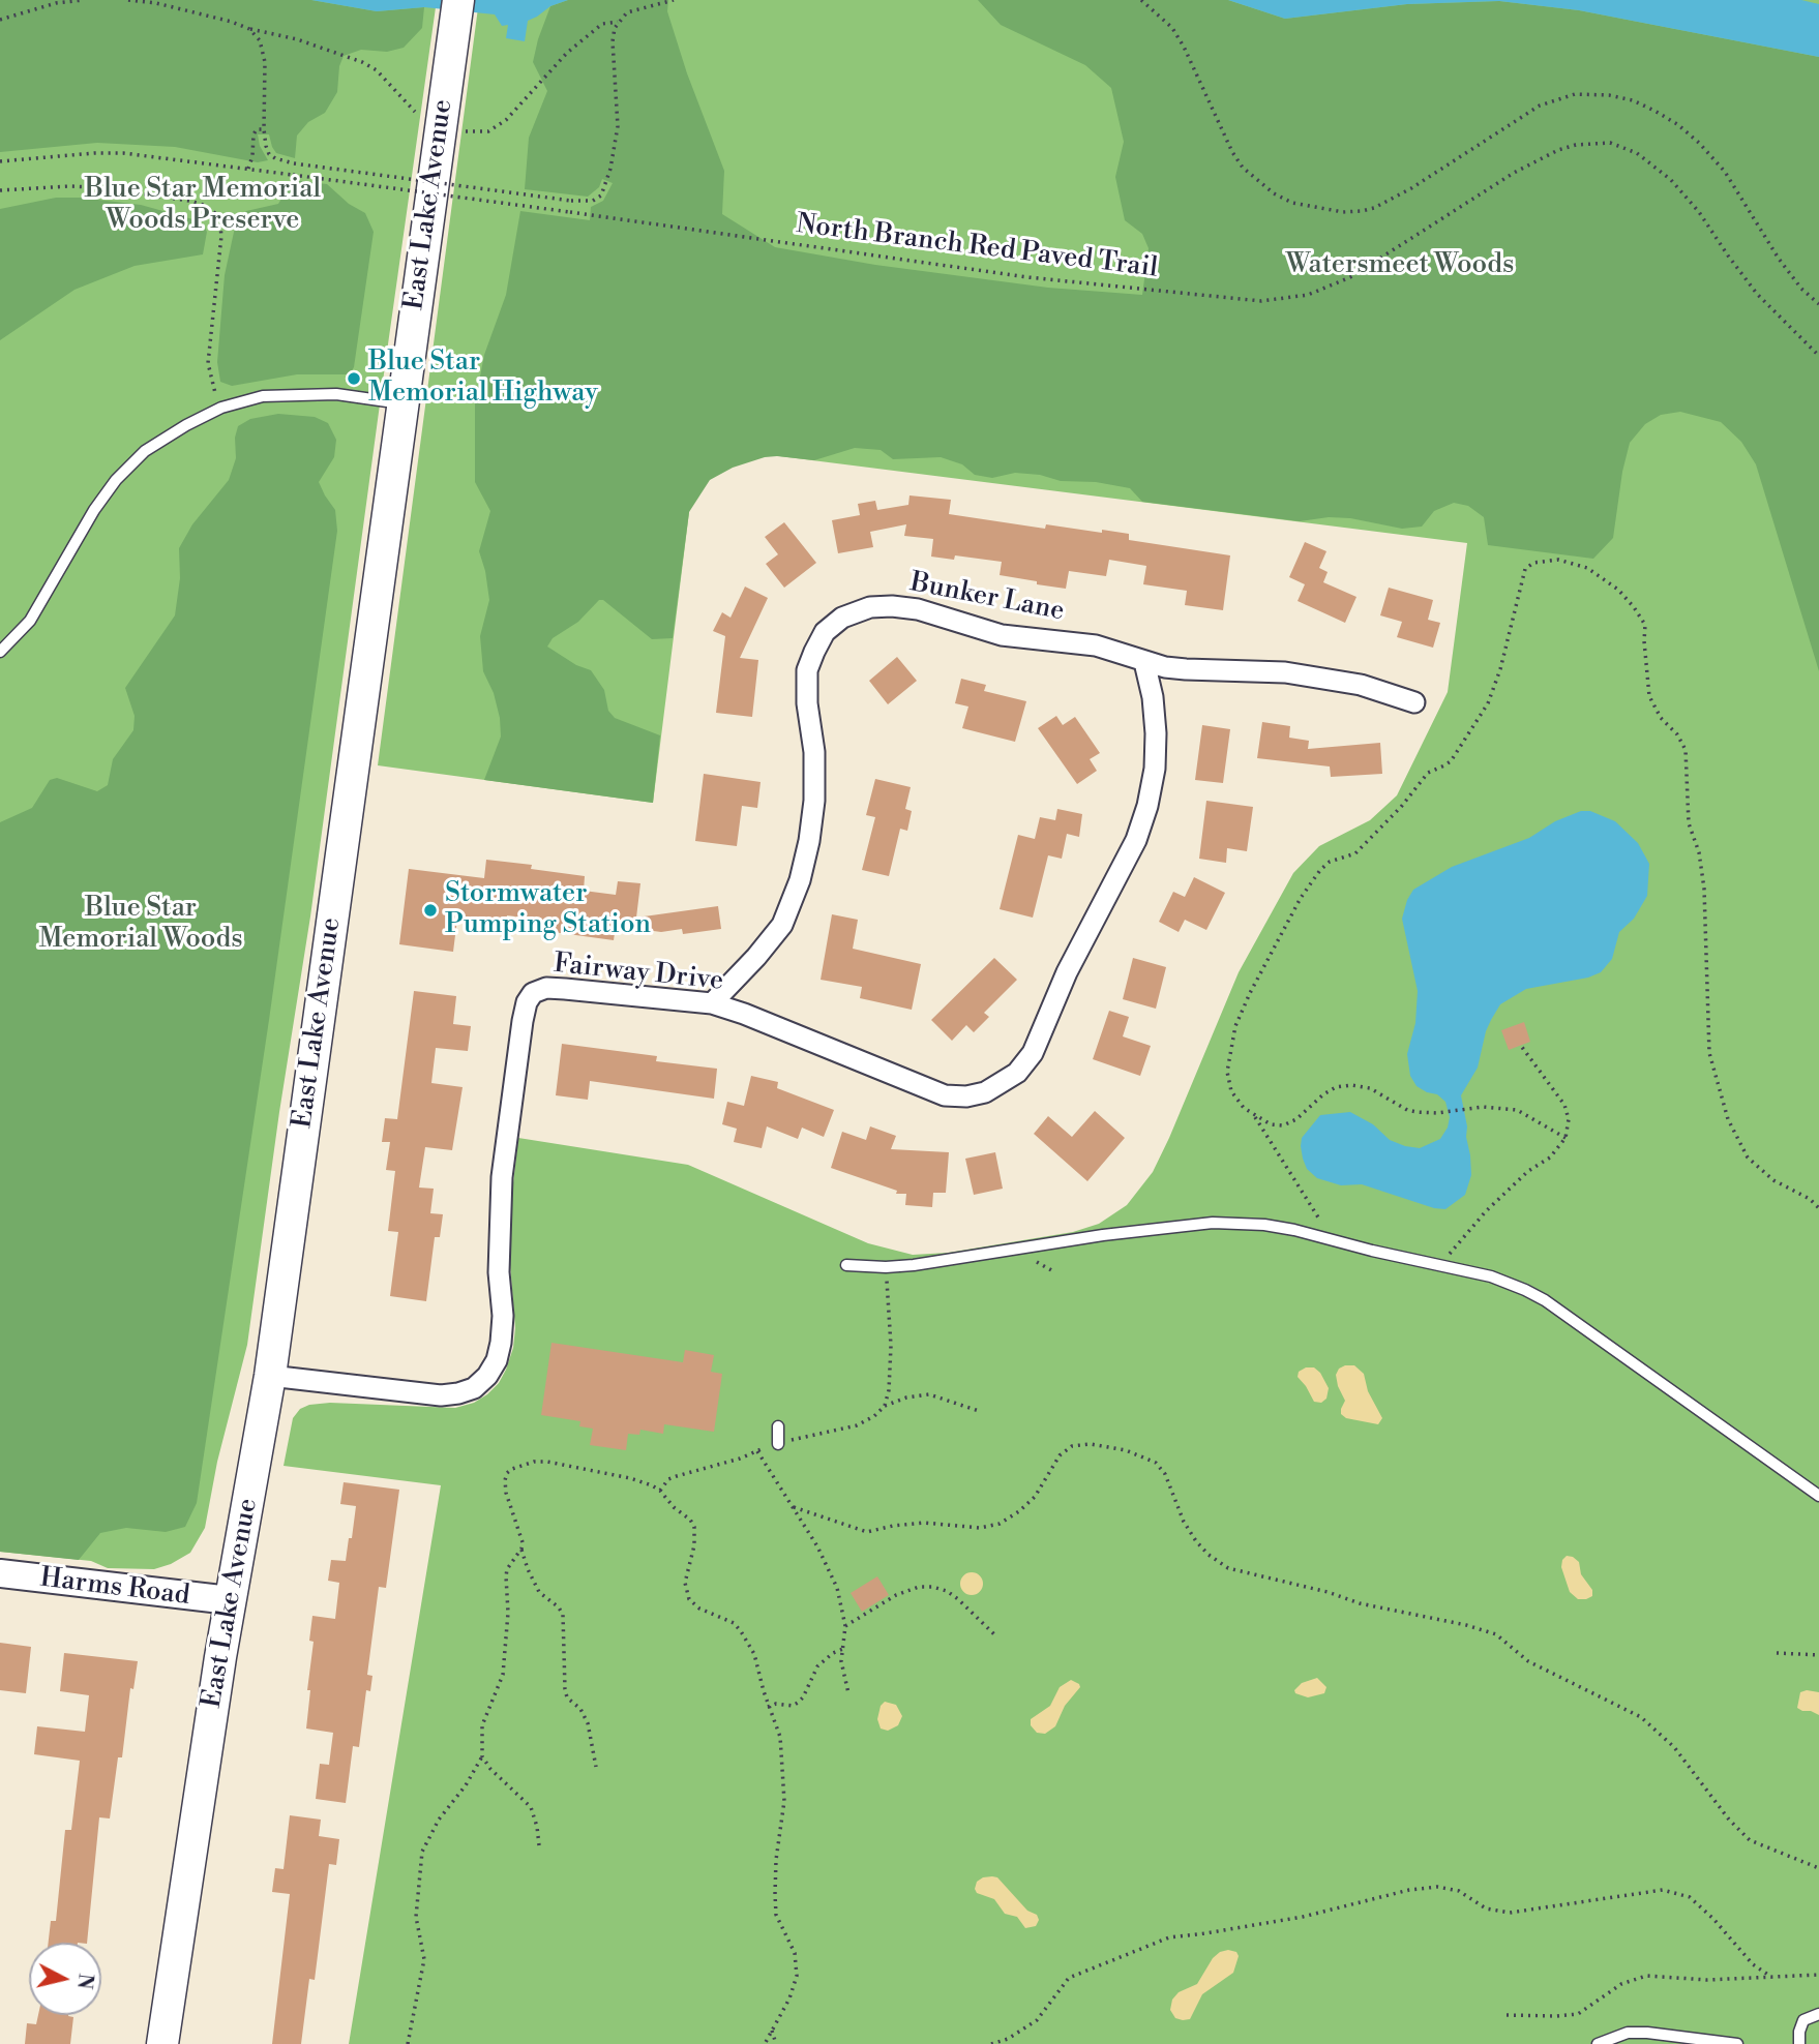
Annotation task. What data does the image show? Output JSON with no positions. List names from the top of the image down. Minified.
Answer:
{"streets":{"main road":["East Lake Avenue","Harms Road"],"street":["Bunker Lane","Fairway Drive"],"path":["North Branch Red Paved Trail"]},"crossings":[["East Lake Avenue","Fairway Drive"],["East Lake Avenue","Harms Road"],["Bunker Lane","Fairway Drive"]],"parks":["Blue Star Memorial Woods Preserve","Watersmeet Woods","Blue Star Memorial Woods"],"places":["Blue Star Memorial Highway","Stormwater Pumping Station"],"north":"right"}
